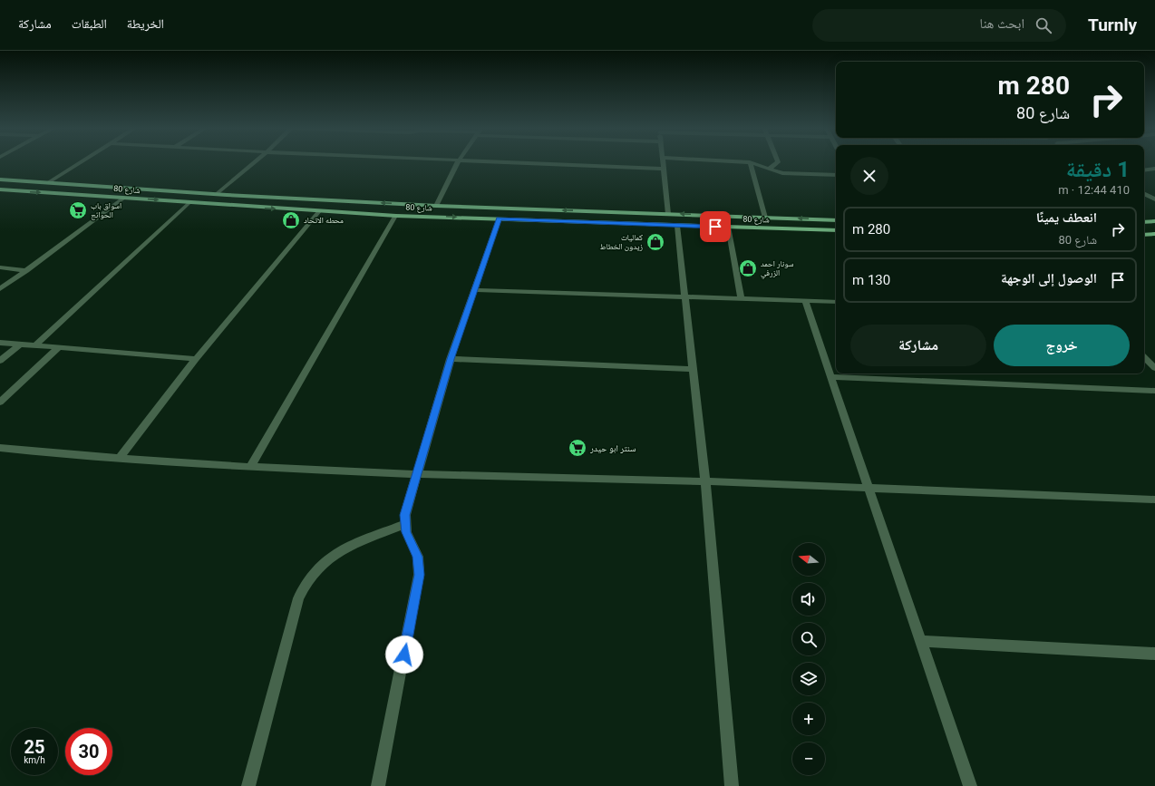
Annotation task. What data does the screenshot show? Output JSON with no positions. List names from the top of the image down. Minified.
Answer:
{"streets":{"main road":["شارع 80"]},"places":{"supermarket":["اسواق باب الحوائج","سنتر ابو حيدر"],"shop":["محطه الاتحاد","كماليات زيدون الخطاط","سونار احمد الزرفي"]},"north":"left","page":{"header":"Turnly","search":"ابحث هنا","nav":["الخريطة","الطبقات","مشاركة"],"turn":["280 m","شارع 80"],"heading":["1 دقيقة","410 m · 12:44"],"list":[{"name":"انعطف يمينًا","note":"شارع 80","value":"280 m"},{"name":"الوصول إلى الوجهة","value":"130 m"}],"buttons":["خروج","مشاركة"],"map_buttons":["+","−"],"speed":"25 km/h","limit":"30"}}
